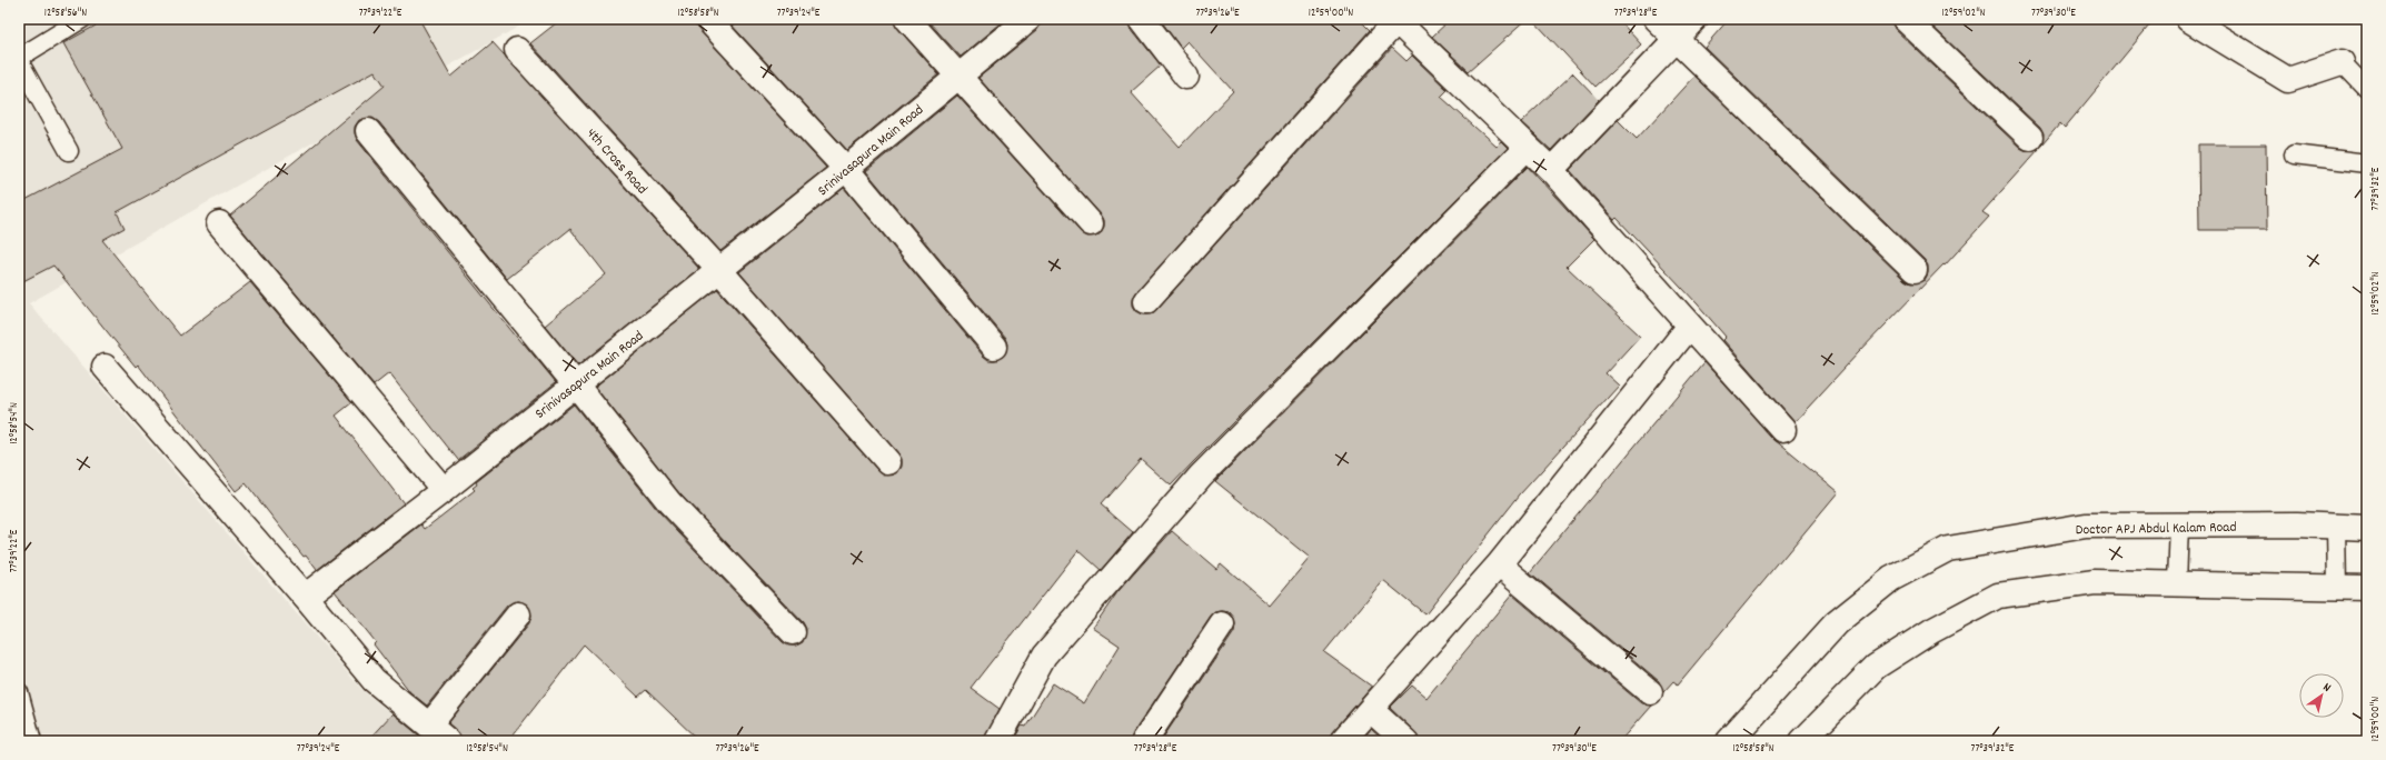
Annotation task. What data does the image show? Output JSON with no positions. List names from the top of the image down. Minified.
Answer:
{"streets":{"street":["Srinivasapura Main Road","4th Cross Road","Doctor APJ Abdul Kalam Road"]},"crossings":[["Srinivasapura Main Road","4th Cross Road"]],"north":"top right","coordinates":["12°58'56\"N","77°39'22\"E","12°58'58\"N","77°39'24\"E","77°39'26\"E","12°59'00\"N","77°39'28\"E","12°59'02\"N","77°39'30\"E","77°39'32\"E","12°58'54\"N"]}
